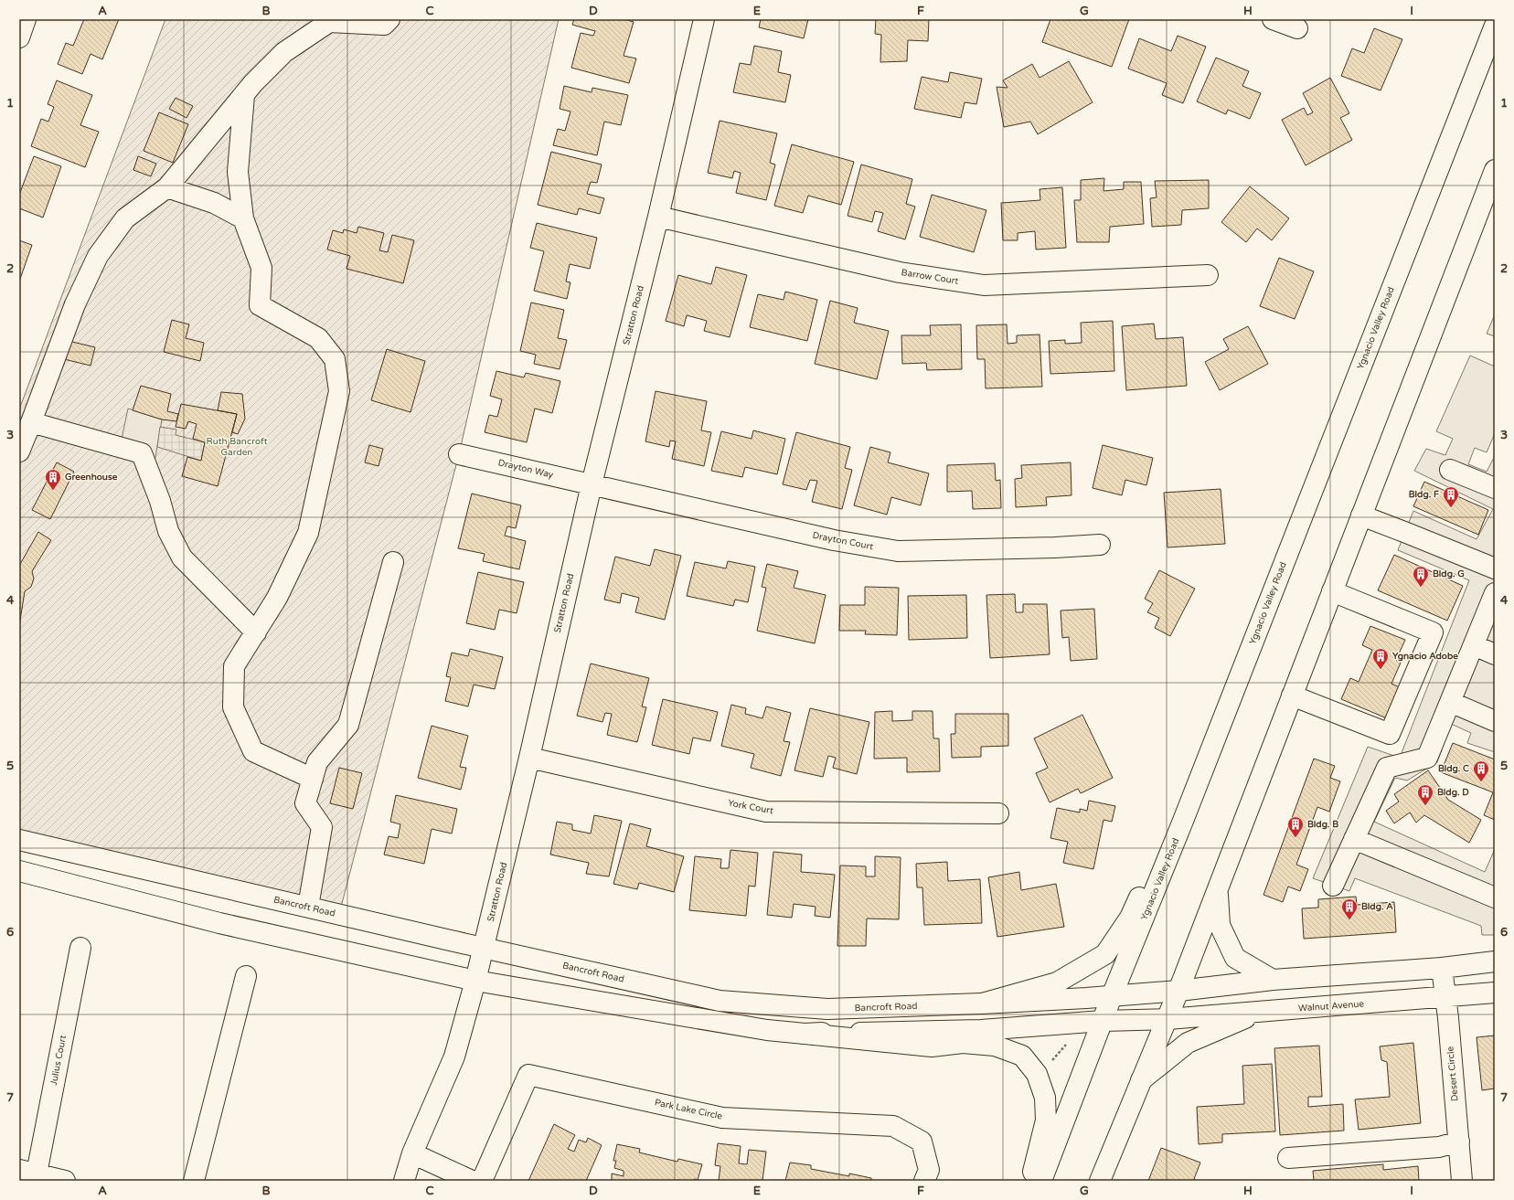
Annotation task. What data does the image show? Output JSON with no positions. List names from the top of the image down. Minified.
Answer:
{"streets":{"main road":["Barrow Court","Stratton Road","Ygnacio Valley Road","Drayton Way","Drayton Court","York Court","Bancroft Road","Walnut Avenue","Julius Court","Desert Circle","Park Lake Circle"]},"crossings":[["Barrow Court","Stratton Road"],["Stratton Road","Drayton Way"],["Stratton Road","Drayton Court"],["Stratton Road","York Court"],["Stratton Road","Bancroft Road"],["Ygnacio Valley Road","Bancroft Road"],["Drayton Way","Drayton Court"],["Walnut Avenue","Desert Circle"]],"parks":["Ruth Bancroft Garden"],"places":{"building":["Greenhouse","Bldg. F","Bldg. G","Ygnacio Adobe","Bldg. C","Bldg. D","Bldg. B","Bldg. A"]},"grid":{"columns":["A","B","C","D","E","F","G","H","I"],"rows":["1","2","3","4","5","6","7"]}}
